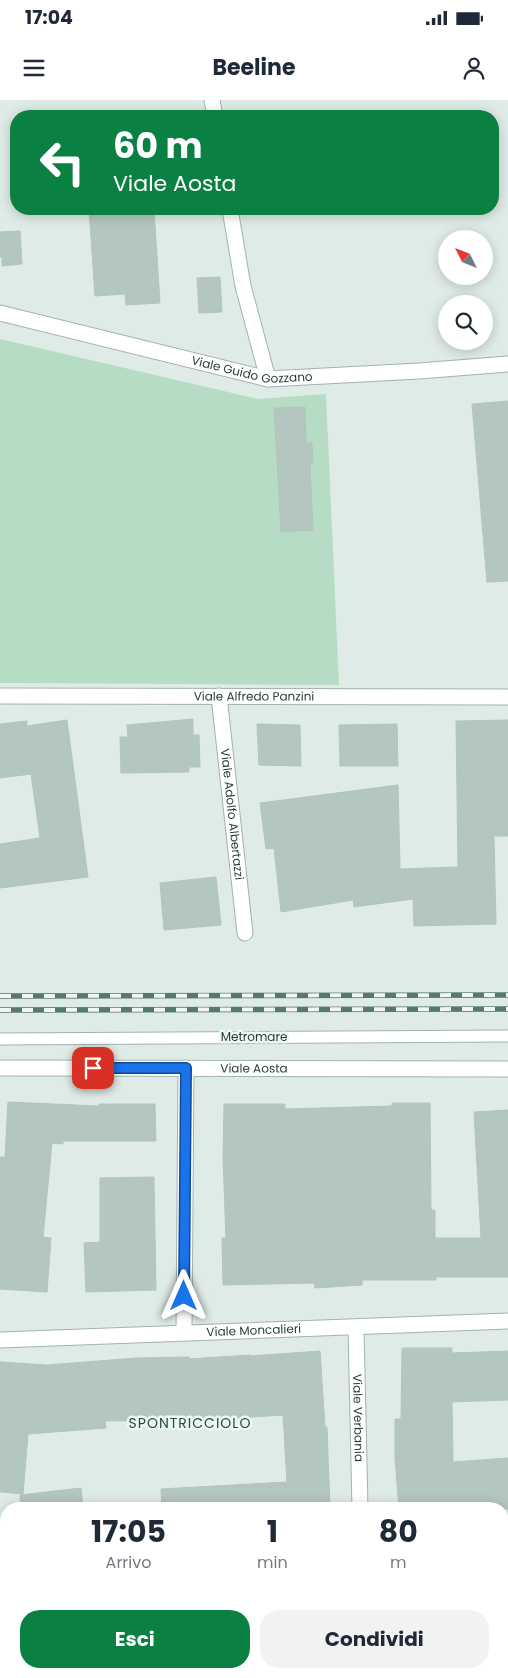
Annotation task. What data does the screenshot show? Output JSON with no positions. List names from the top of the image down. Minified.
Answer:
{"streets":{"street":["Viale Guido Gozzano","Viale Alfredo Panzini","Viale Adolfo Albertazzi","Viale Aosta","Viale Moncalieri","Viale Verbania"],"lane":["Metromare"]},"crossings":[["Viale Alfredo Panzini","Viale Adolfo Albertazzi"],["Viale Moncalieri","Viale Verbania"]],"districts":["SPONTRICCIOLO"],"north":"top left","page":{"status":"17:04","header":"Beeline","turn":["60 m","Viale Aosta"],"eta":["17:05","Arrivo","1","min","80","m"],"buttons":["Esci","Condividi"]}}
